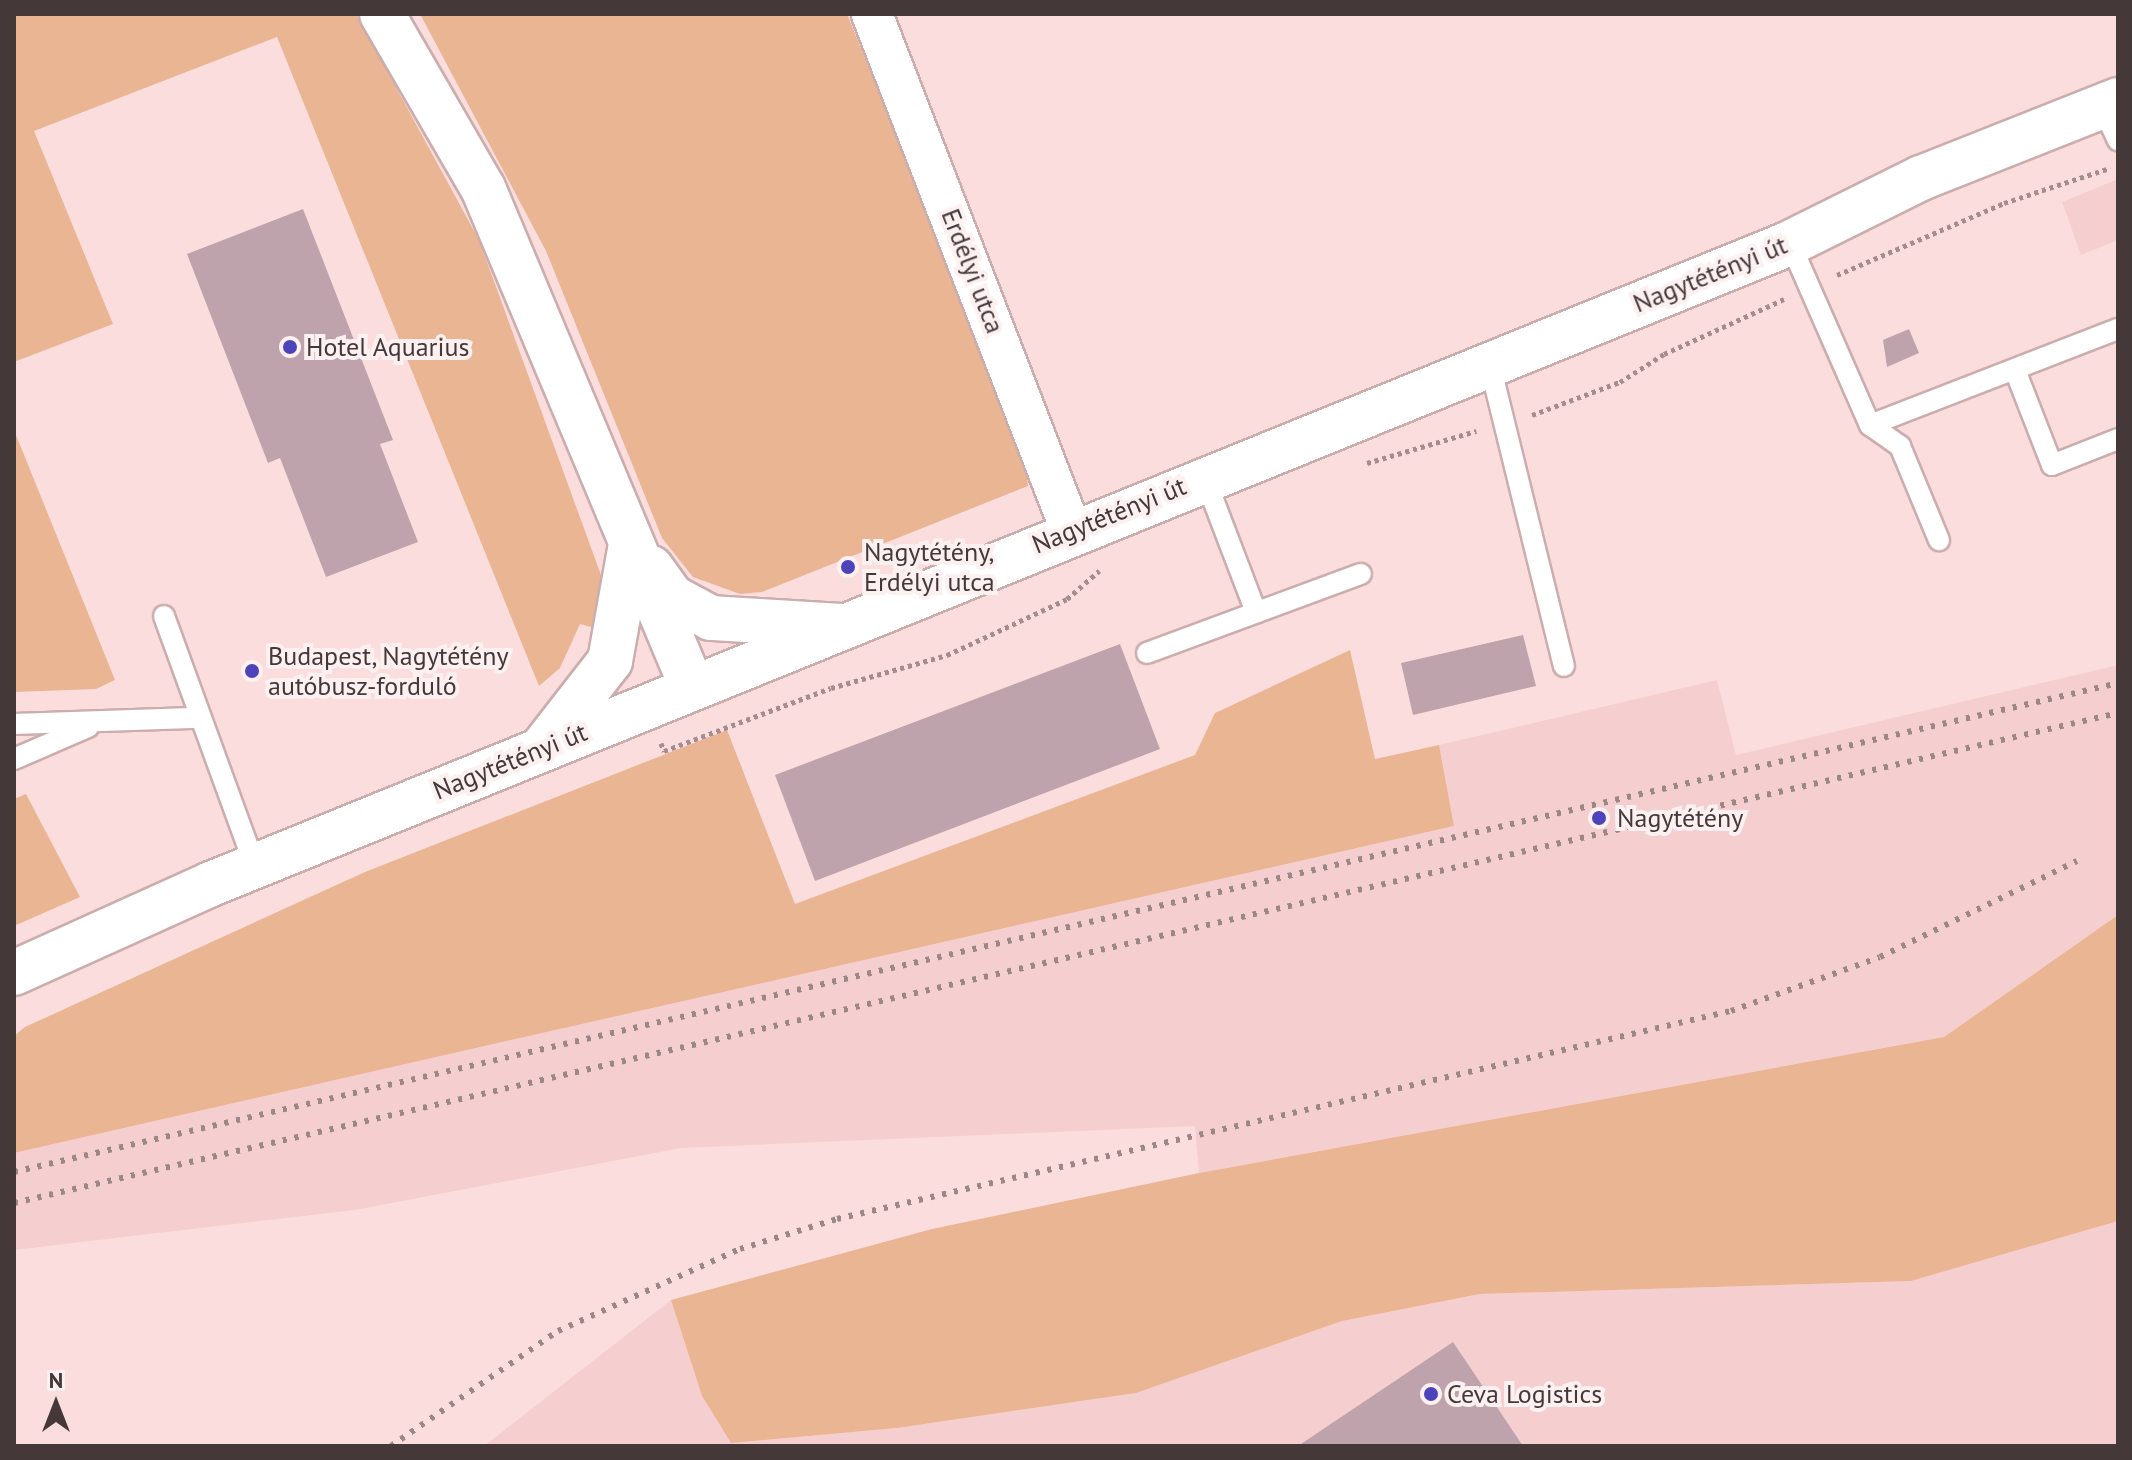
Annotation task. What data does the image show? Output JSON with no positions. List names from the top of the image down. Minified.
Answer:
{"streets":{"main road":["Nagytétényi út"],"street":["Erdélyi utca"]},"crossings":[["Erdélyi utca","Nagytétényi út"]],"places":["Hotel Aquarius","Nagytétény, Erdélyi utca","Budapest, Nagytétény autóbusz-forduló","Nagytétény","Ceva Logistics"],"north":"top"}
